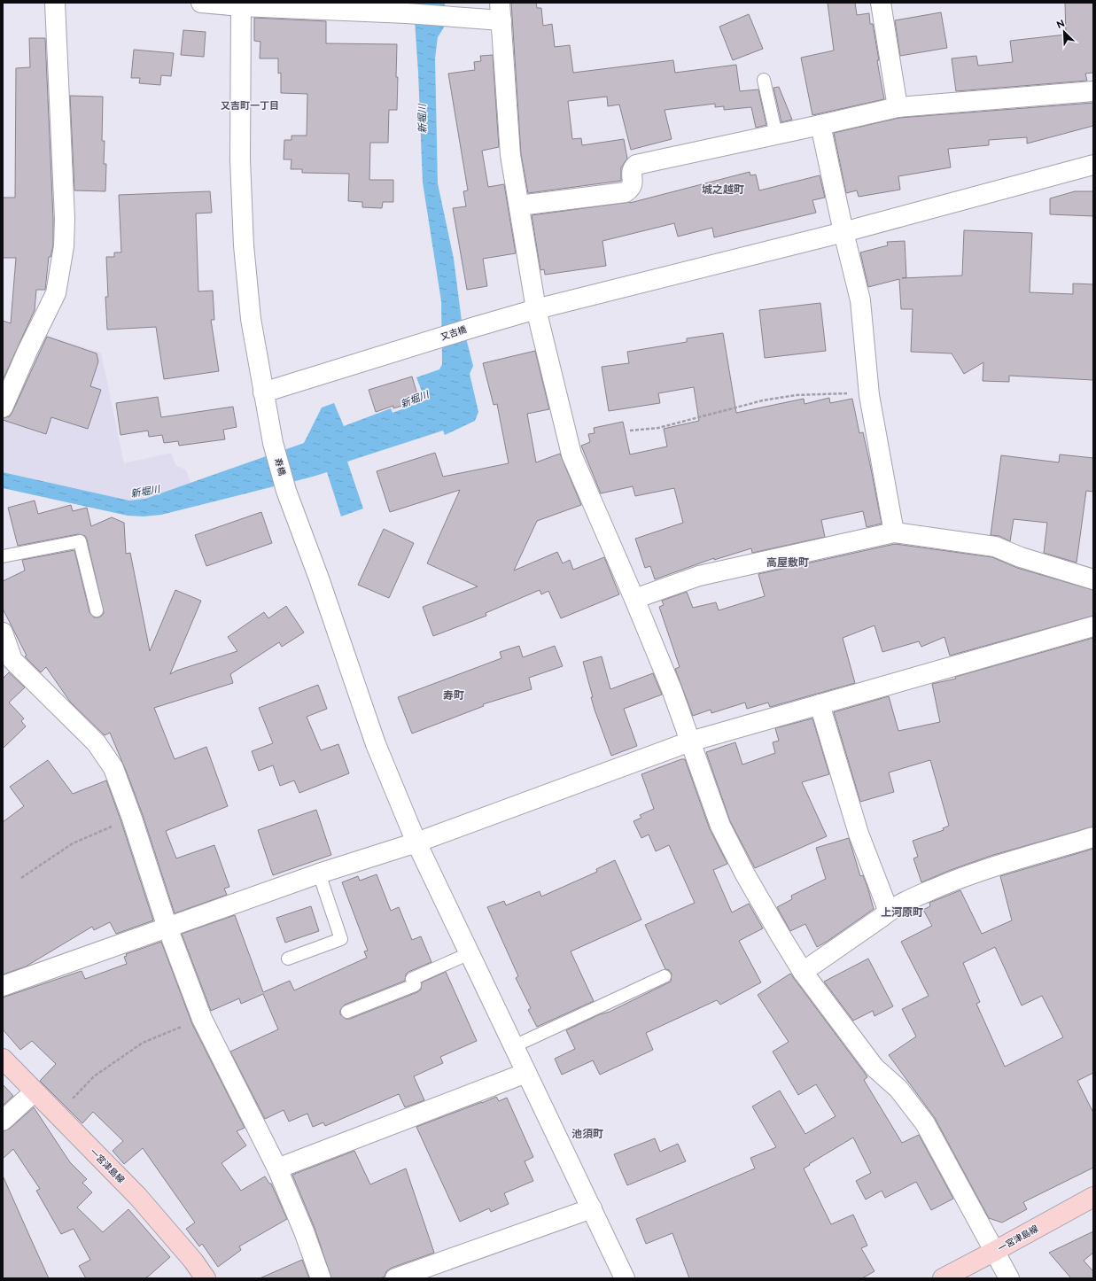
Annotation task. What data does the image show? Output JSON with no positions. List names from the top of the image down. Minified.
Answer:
{"streets":{"main road":["一宮津島線"],"street":["又吉橋","寿橋"]},"crossings":[["又吉橋","寿橋"]],"districts":["又吉町一丁目","城之越町","高屋敷町","寿町","上河原町","池須町"],"water":["新堀川"],"north":"top left"}
